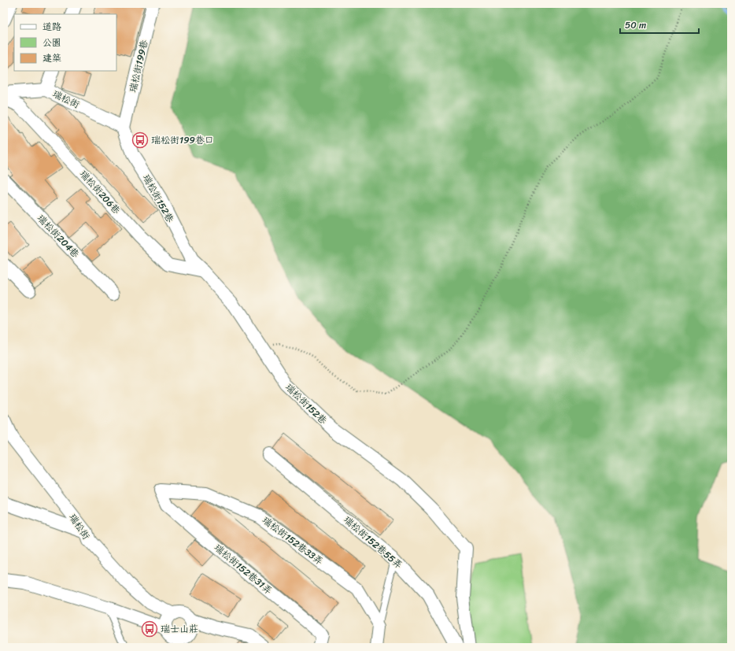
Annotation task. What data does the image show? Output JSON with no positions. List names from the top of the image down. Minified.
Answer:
{"streets":{"street":["瑞松街199巷","瑞松街","瑞松街206巷","瑞松街152巷","瑞松街204巷","瑞松街152巷33弄","瑞松街152巷55弄","瑞松街152巷31弄"]},"crossings":[["瑞松街199巷","瑞松街"],["瑞松街199巷","瑞松街152巷"],["瑞松街","瑞松街152巷"],["瑞松街206巷","瑞松街152巷"],["瑞松街152巷33弄","瑞松街152巷31弄"]],"places":{"bus stop":["瑞松街199巷口","瑞士山莊"]},"legend":["道路","公園","建築"],"scale_bar":"50 m"}
